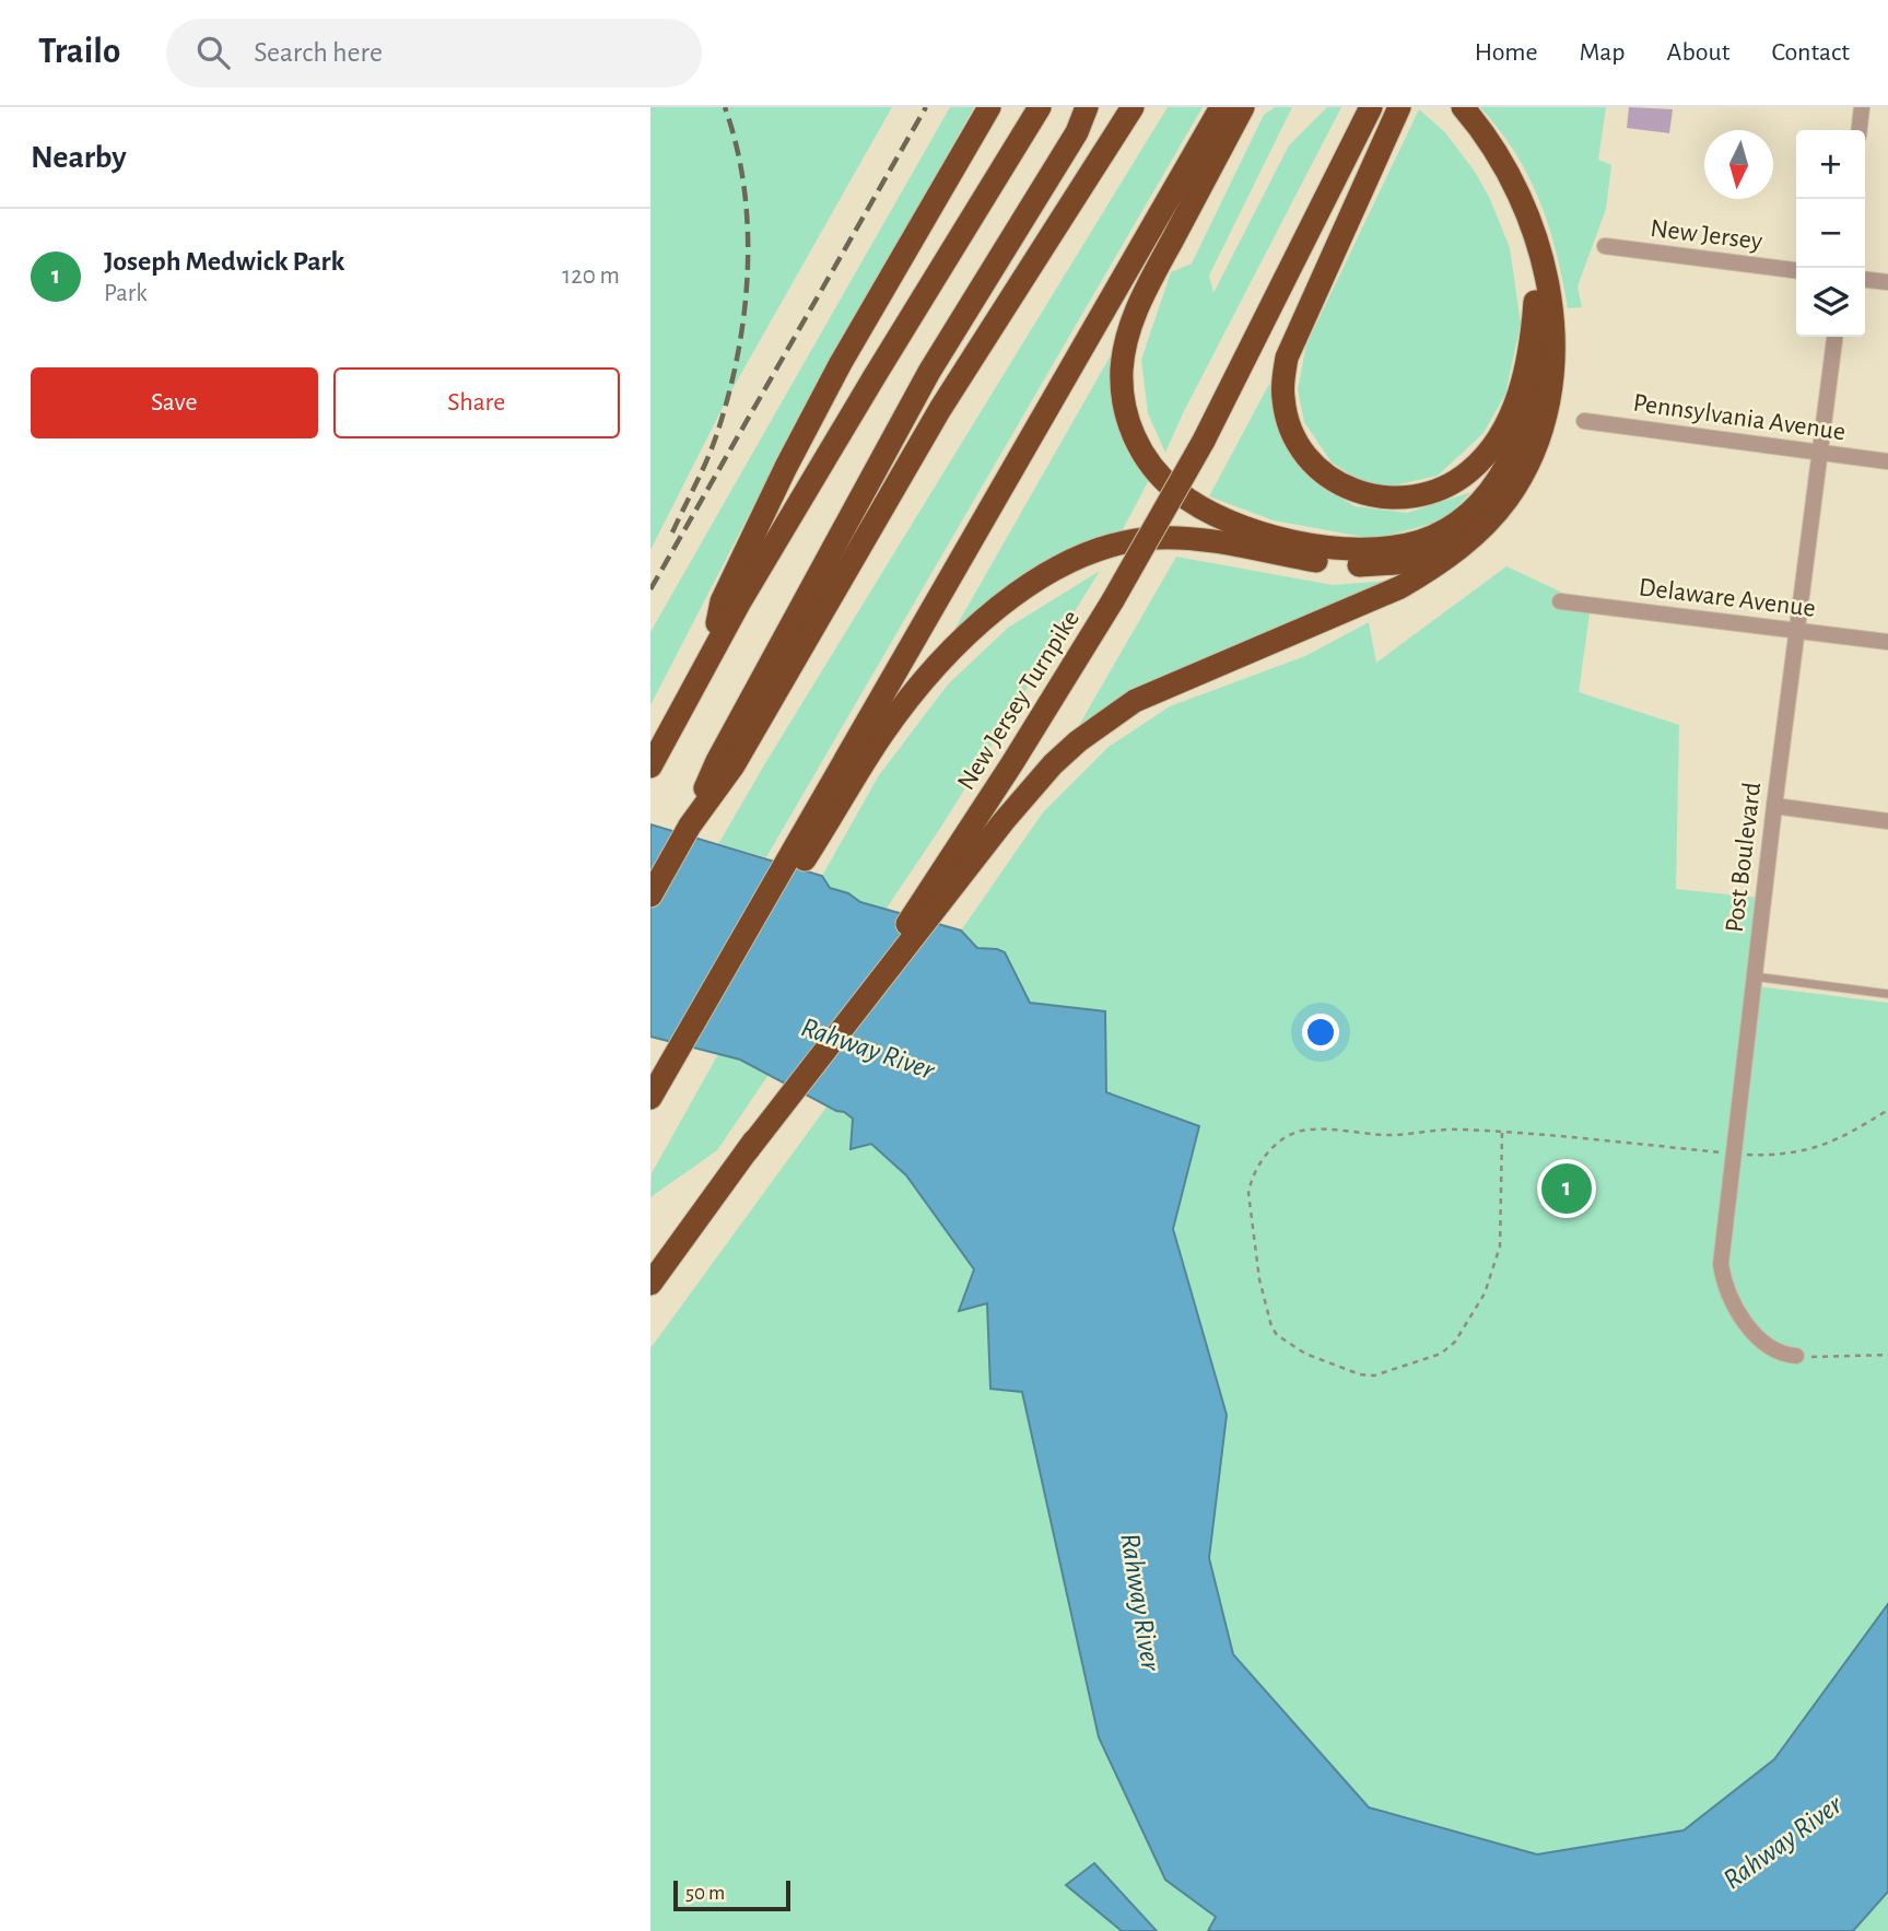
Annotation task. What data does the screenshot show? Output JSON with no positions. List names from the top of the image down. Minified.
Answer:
{"streets":{"highway":["New Jersey Turnpike"],"street":["New Jersey","Pennsylvania Avenue","Delaware Avenue","Post Boulevard"]},"crossings":[["Pennsylvania Avenue","Post Boulevard"],["Delaware Avenue","Post Boulevard"]],"water":["Rahway River"],"scale_bar":"50 m","north":"bottom","page":{"header":"Trailo","search":"Search here","nav":["Home","Map","About","Contact"],"heading":"Nearby","map_buttons":["+","−"],"list":[{"mark":"1","name":"Joseph Medwick Park","note":"Park","value":"120 m"}],"buttons":["Save","Share"],"pins":"1","scale":"50 m"}}
